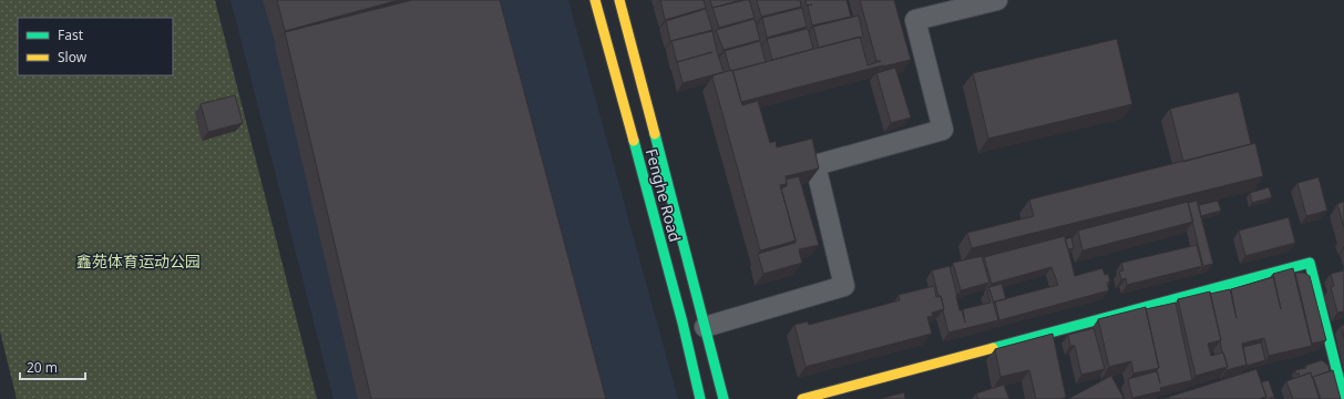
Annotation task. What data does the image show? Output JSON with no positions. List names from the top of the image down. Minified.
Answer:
{"streets":{"main road":["Fenghe Road"]},"parks":["鑫苑体育运动公园"],"legend":["Fast","Slow"],"scale_bar":"20 m"}
